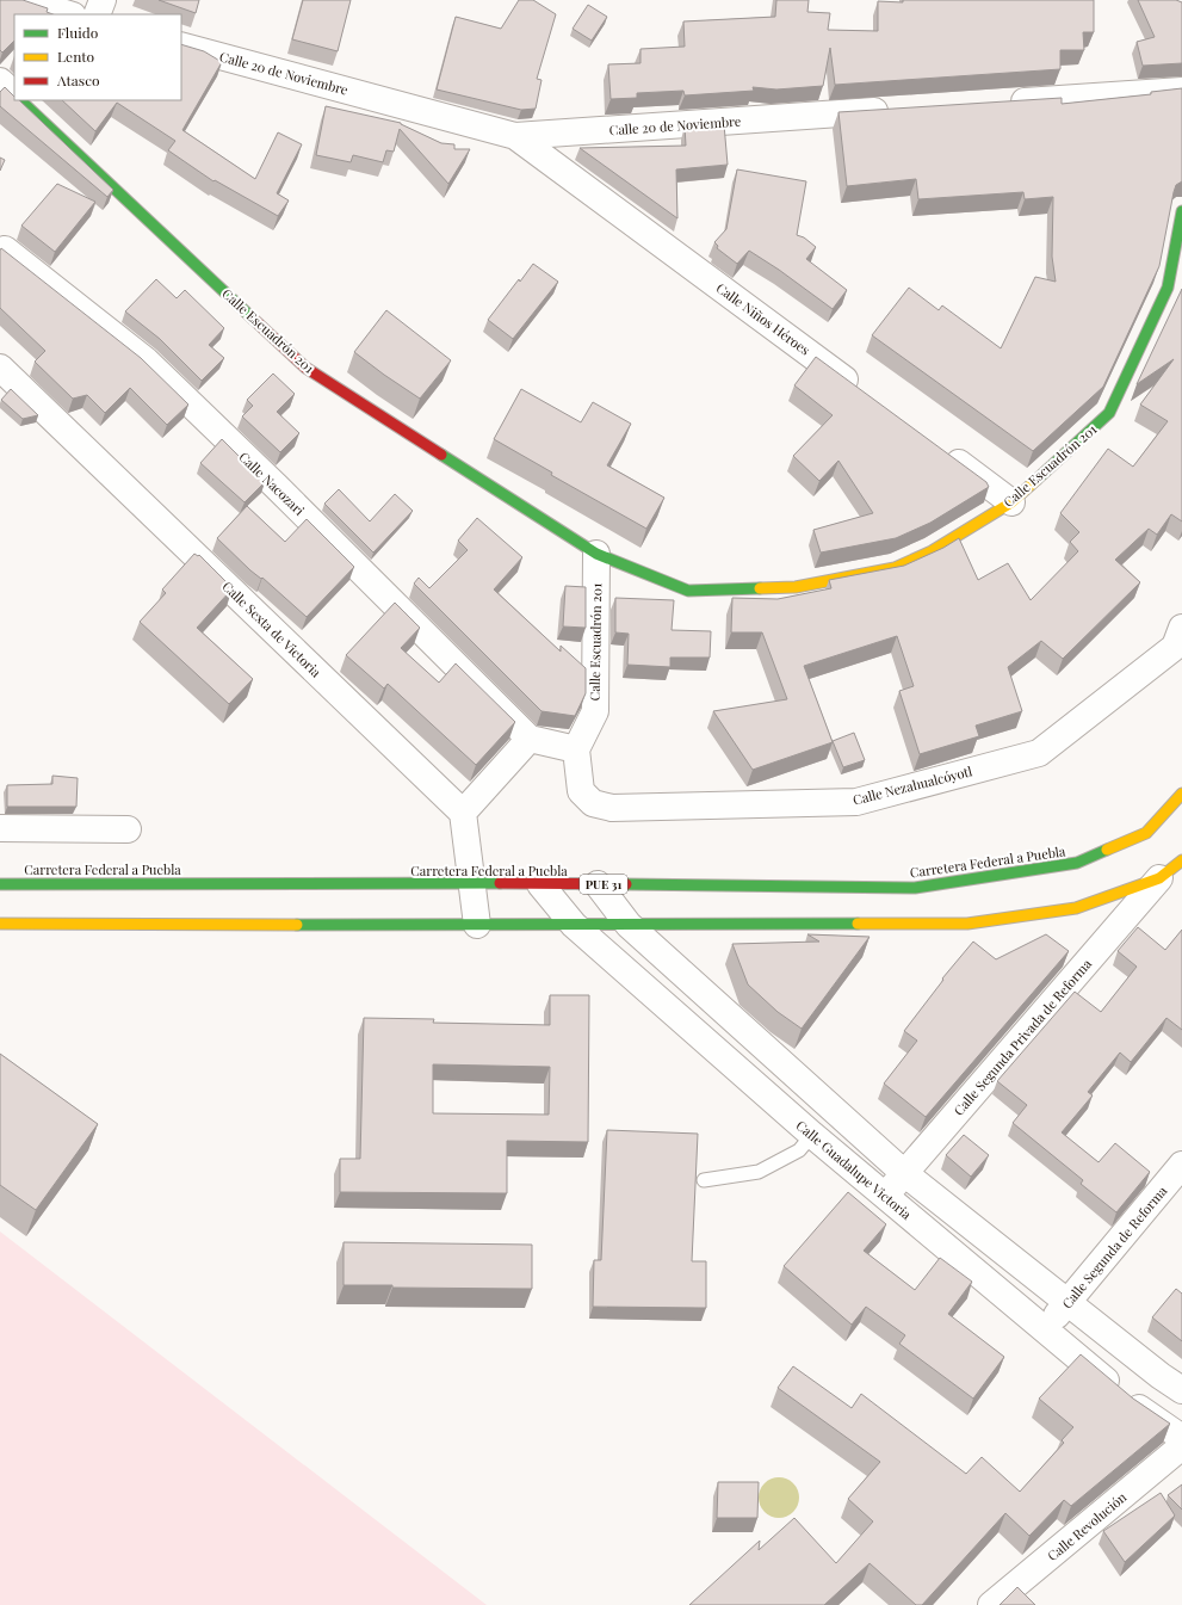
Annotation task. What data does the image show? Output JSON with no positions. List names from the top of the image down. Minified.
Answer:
{"streets":{"main road":["Calle Escuadrón 201","Carretera Federal a Puebla","PUE 31"],"street":["Calle 20 de Noviembre","Calle Niños Héroes","Calle Nacozari","Calle Sexta de Victoria","Calle Nezahualcóyotl","Calle Segunda Privada de Reforma","Calle Guadalupe Victoria","Calle Segunda de Reforma","Calle Revolución"]},"crossings":[["Calle 20 de Noviembre","Calle Niños Héroes"],["Calle Escuadrón 201","Calle Nezahualcóyotl"],["Carretera Federal a Puebla","Calle Guadalupe Victoria"],["Calle Segunda Privada de Reforma","Calle Guadalupe Victoria"],["Calle Guadalupe Victoria","Calle Segunda de Reforma"]],"legend":["Fluido","Lento","Atasco"]}
